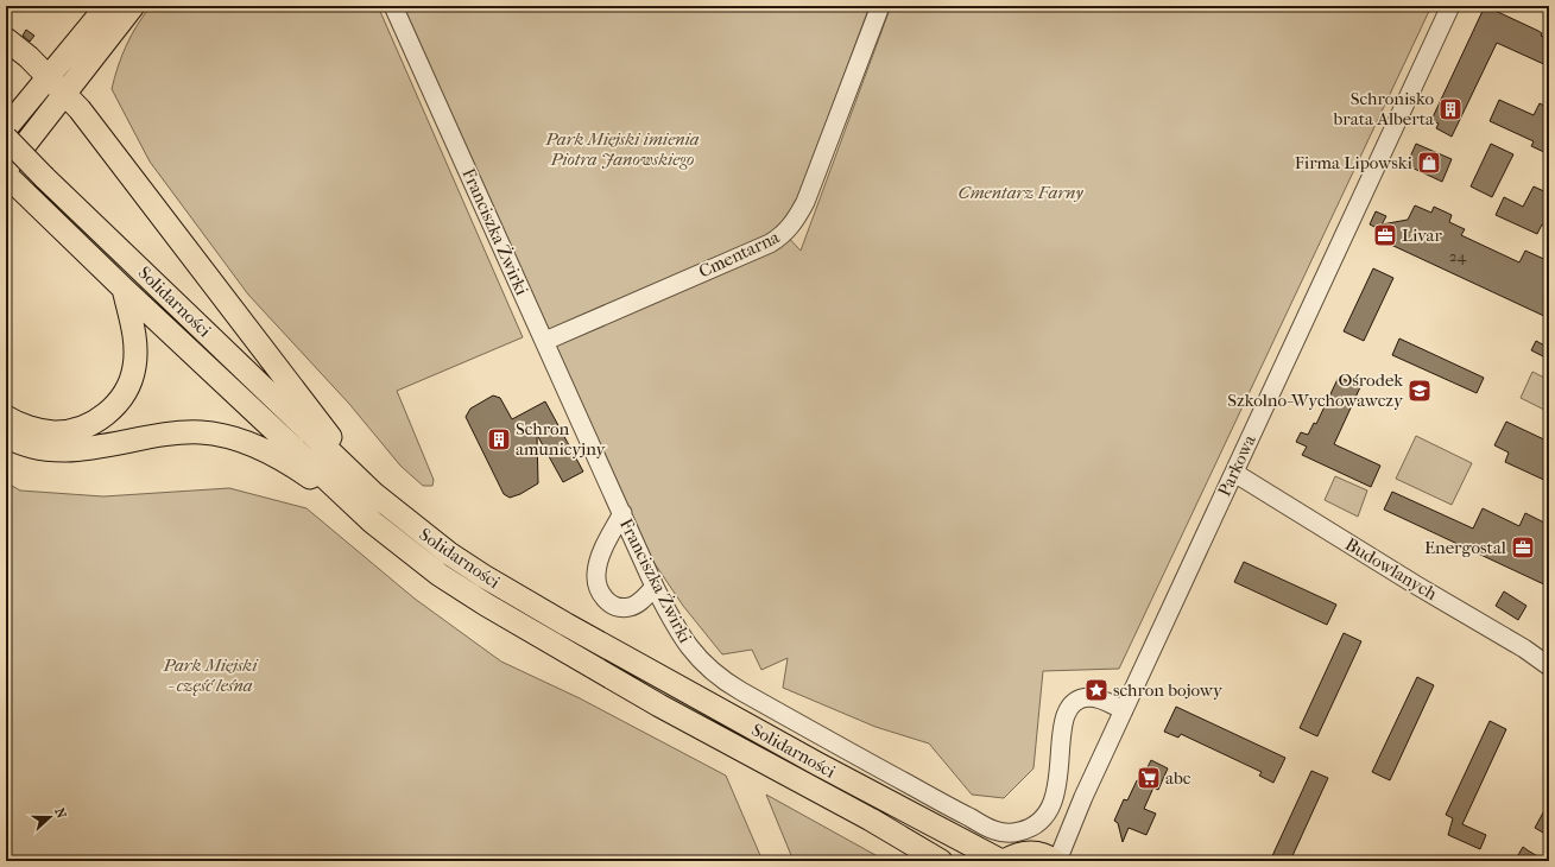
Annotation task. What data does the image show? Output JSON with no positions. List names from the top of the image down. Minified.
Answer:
{"streets":{"main road":["Solidarności"],"street":["Franciszka Żwirki","Cmentarna","Parkowa","Budowlanych"]},"crossings":[["Franciszka Żwirki","Cmentarna"],["Franciszka Żwirki","Parkowa"],["Parkowa","Budowlanych"]],"parks":["Park Miejski imienia Piotra Janowskiego","Cmentarz Farny","Park Miejski - część leśna"],"places":{"building":["Schronisko brata Alberta","Schron amunicyjny"],"shop":["Firma Lipowski"],"office":["Livar","Energostal"],"school or university":["Ośrodek Szkolno-Wychowawczy"],"place":["schron bojowy"],"supermarket":["abc"]},"house_numbers":["24"],"north":"right"}
